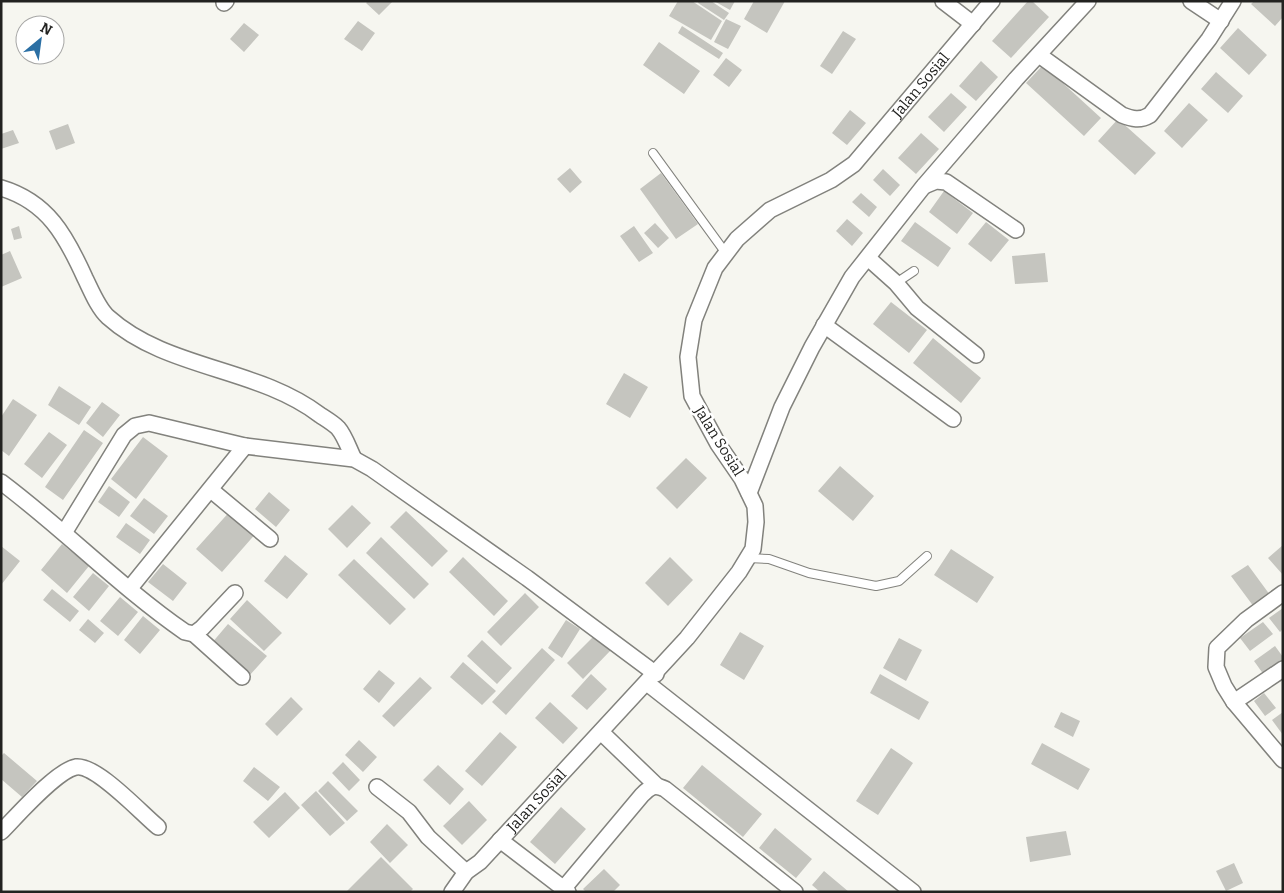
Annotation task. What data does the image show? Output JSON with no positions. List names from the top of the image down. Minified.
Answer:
{"streets":{"street":["Jalan Sosial"]},"north":"top right"}
